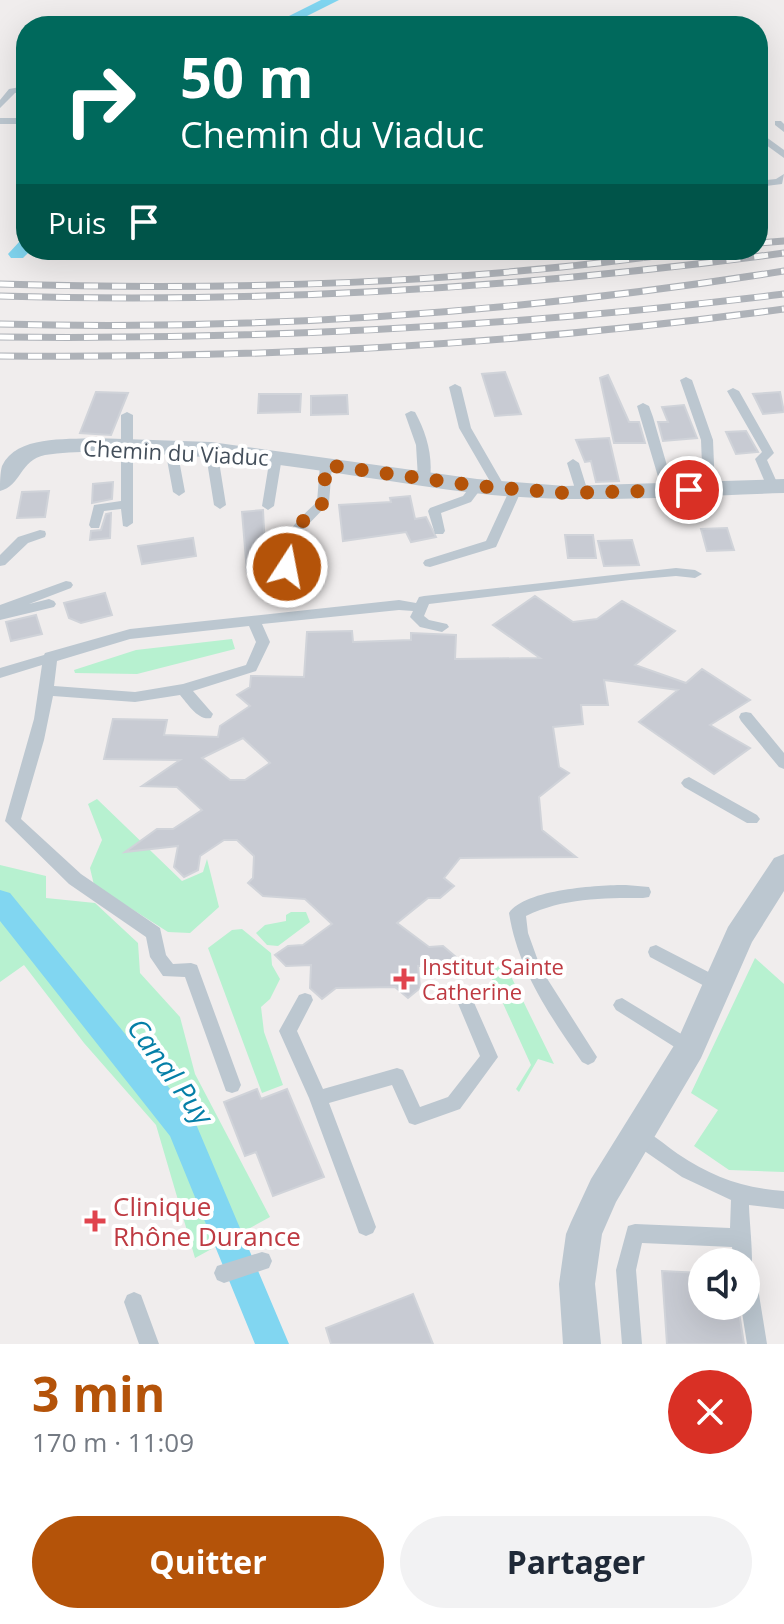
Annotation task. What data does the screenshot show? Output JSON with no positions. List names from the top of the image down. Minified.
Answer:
{"streets":{"street":["Chemin du Viaduc"]},"water":["Canal Puy"],"places":{"health":["Institut Sainte Catherine","Clinique Rhône Durance"]},"page":{"turn":["50 m","Chemin du Viaduc"],"then":"Puis","heading":["3 min","170 m · 11:09"],"buttons":["Quitter","Partager"]}}
